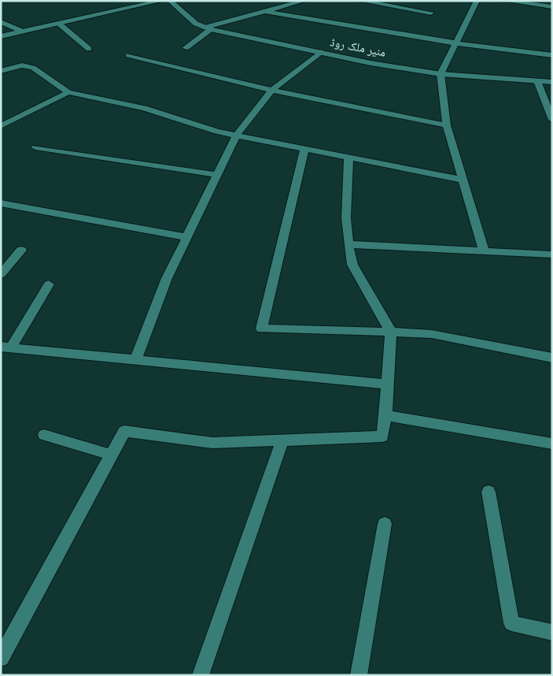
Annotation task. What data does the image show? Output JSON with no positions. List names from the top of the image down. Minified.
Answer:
{"streets":{"street":["منیر ملک روڈ"]}}
